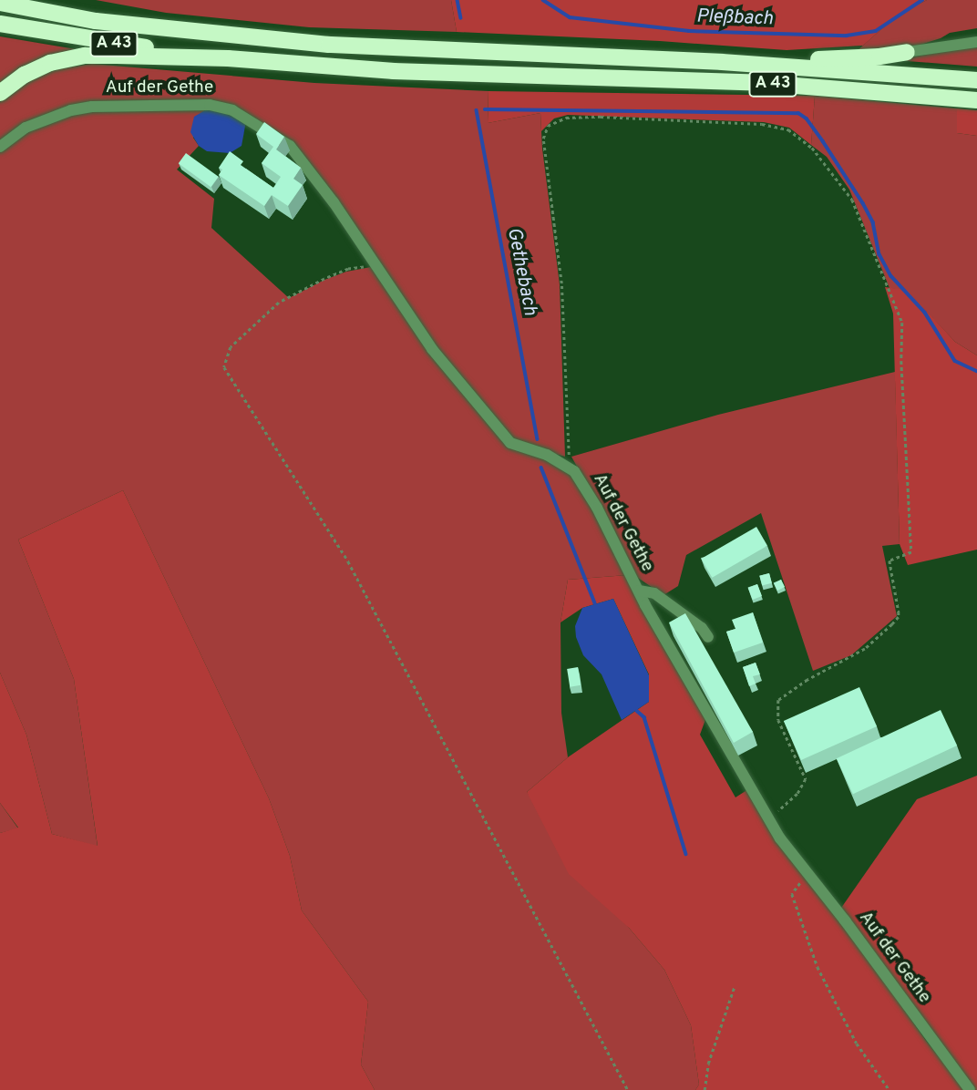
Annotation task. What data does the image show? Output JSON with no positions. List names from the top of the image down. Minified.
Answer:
{"streets":{"highway":["A 43"],"street":["Auf der Gethe"]},"water":["Pleßbach","Gethebach"]}
